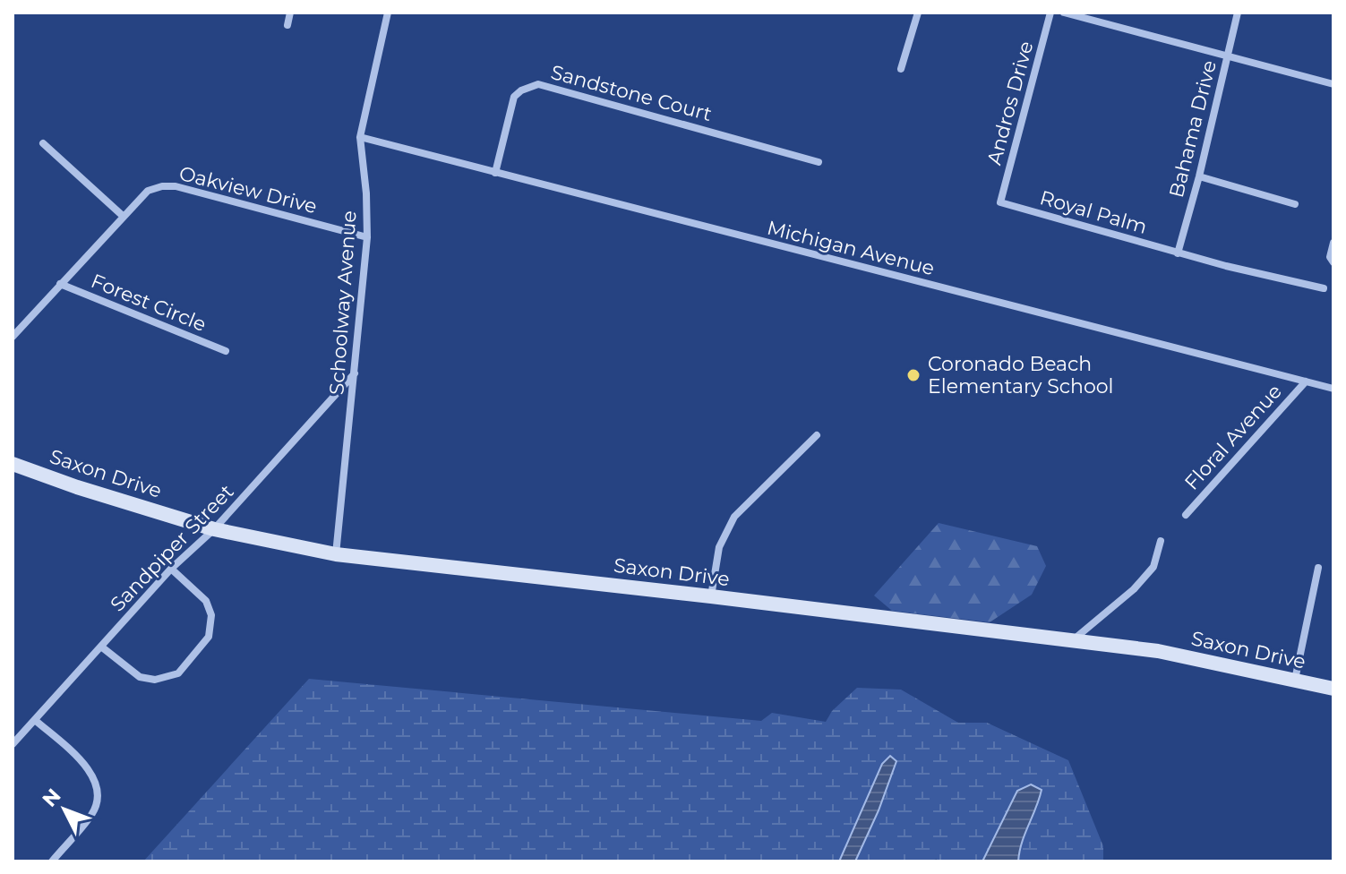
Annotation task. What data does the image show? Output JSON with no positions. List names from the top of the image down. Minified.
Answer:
{"streets":{"street":["Sandstone Court","Andros Drive","Bahama Drive","Oakview Drive","Royal Palm","Michigan Avenue","Forest Circle","Schoolway Avenue","Floral Avenue","Saxon Drive","Sandpiper Street"]},"crossings":[["Sandstone Court","Michigan Avenue"],["Andros Drive","Royal Palm"],["Bahama Drive","Royal Palm"],["Oakview Drive","Forest Circle"],["Oakview Drive","Schoolway Avenue"],["Michigan Avenue","Schoolway Avenue"],["Michigan Avenue","Floral Avenue"],["Schoolway Avenue","Saxon Drive"],["Schoolway Avenue","Sandpiper Street"],["Saxon Drive","Sandpiper Street"]],"places":["Coronado Beach Elementary School"],"north":"top left"}
